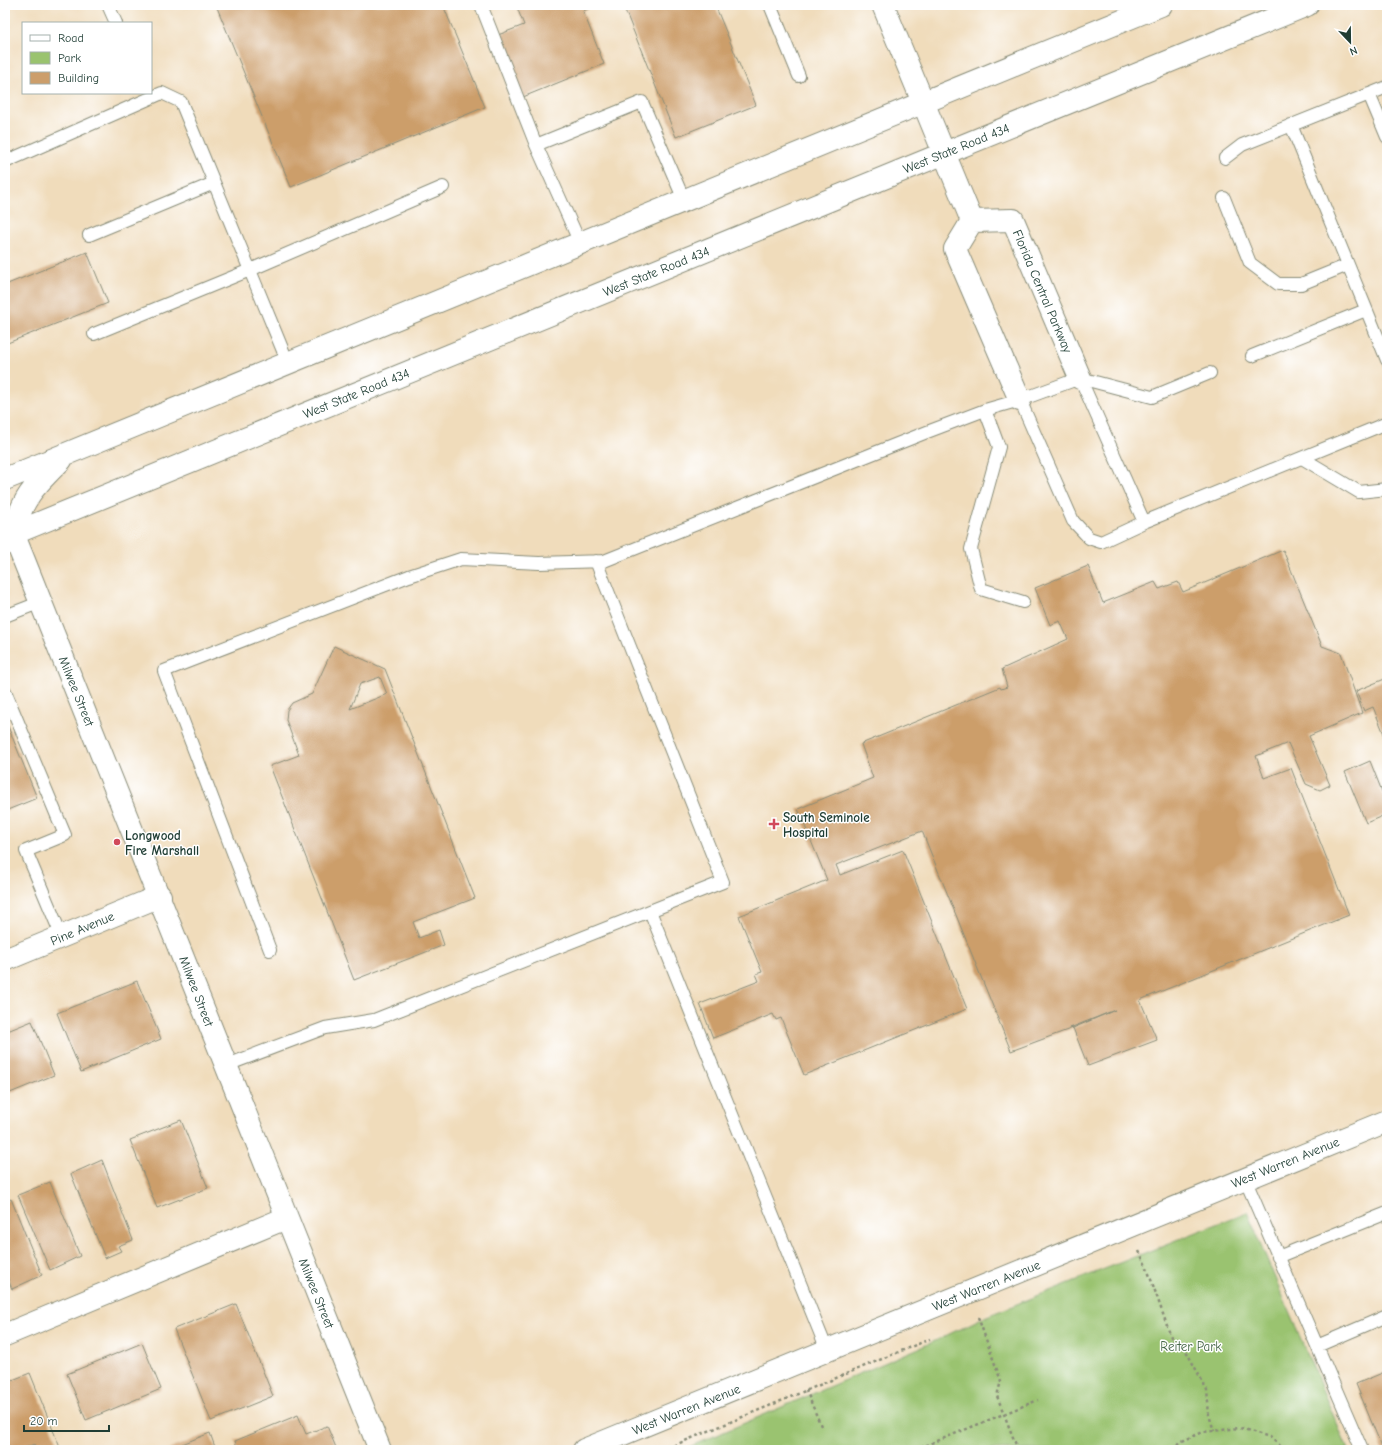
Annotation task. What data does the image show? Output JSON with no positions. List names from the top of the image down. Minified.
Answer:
{"streets":{"street":["West State Road 434","Florida Central Parkway","Milwee Street","Pine Avenue","West Warren Avenue"]},"crossings":[["West State Road 434","Milwee Street"],["Milwee Street","Pine Avenue"]],"parks":["Reiter Park"],"places":{"health":["South Seminole Hospital"],"other":["Longwood Fire Marshall"]},"legend":["Road","Park","Building"],"scale_bar":"20 m","north":"bottom"}
